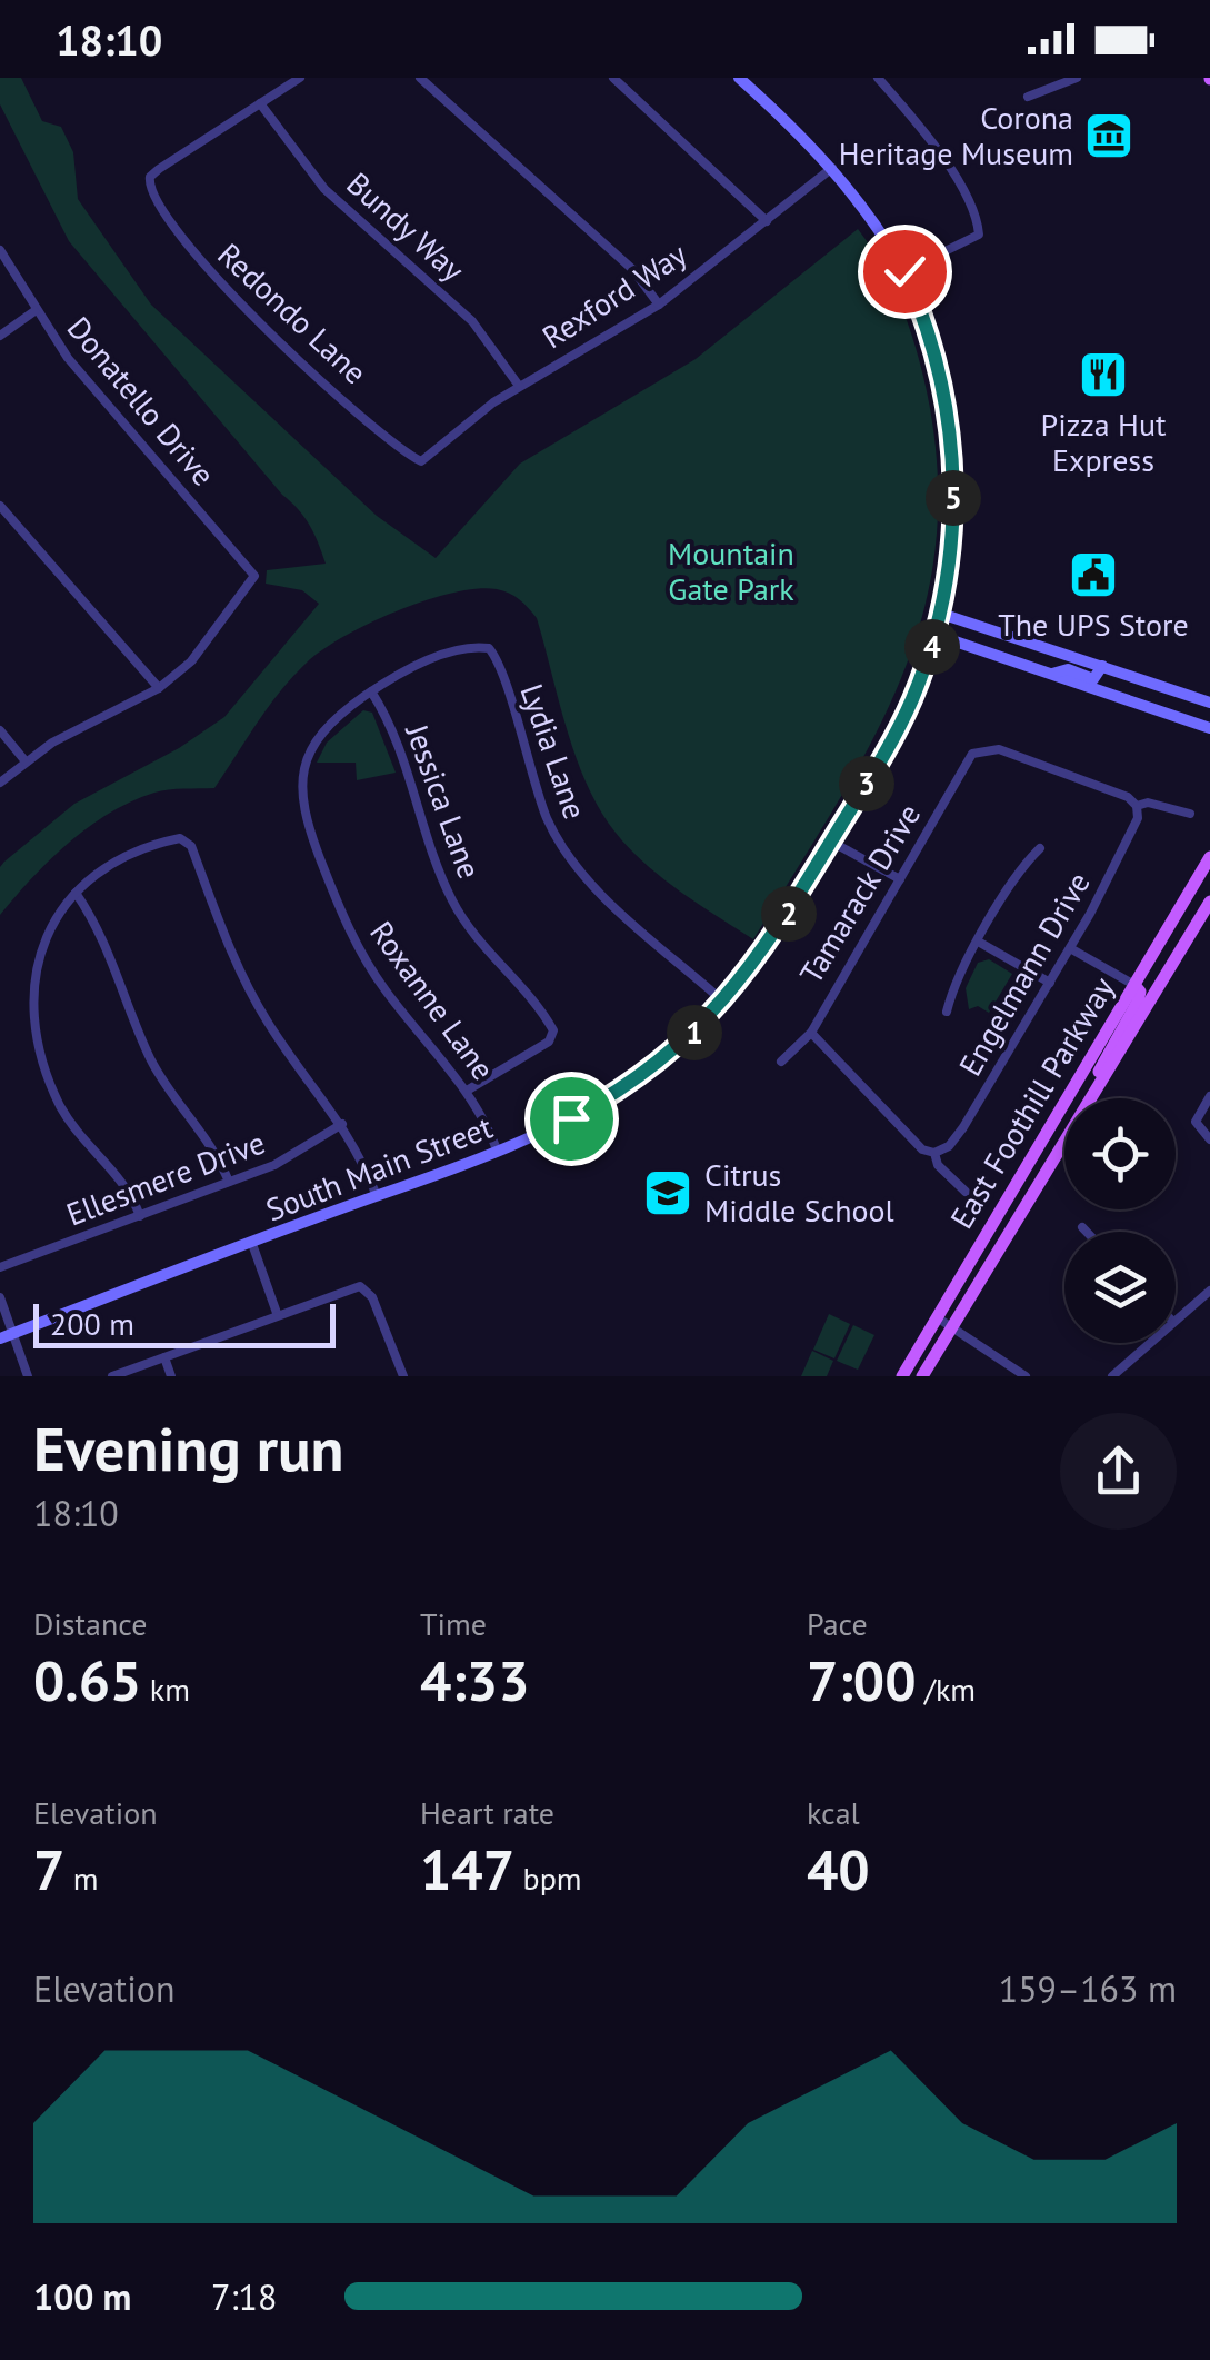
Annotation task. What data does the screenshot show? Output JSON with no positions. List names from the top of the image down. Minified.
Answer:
{"streets":{"main road":["East Foothill Parkway","South Main Street"],"street":["Bundy Way","Rexford Way","Redondo Lane","Donatello Drive","Lydia Lane","Jessica Lane","Tamarack Drive","Engelmann Drive","Roxanne Lane","Ellesmere Drive"]},"crossings":[["Bundy Way","Rexford Way"],["Bundy Way","Redondo Lane"],["Rexford Way","Redondo Lane"],["Rexford Way","South Main Street"],["Lydia Lane","Jessica Lane"],["Lydia Lane","Roxanne Lane"],["Lydia Lane","South Main Street"],["Jessica Lane","Roxanne Lane"],["Tamarack Drive","Engelmann Drive"],["Roxanne Lane","South Main Street"]],"parks":["Mountain Gate Park"],"places":{"museum":["Corona Heritage Museum"],"restaurant":["Pizza Hut Express"],"public building":["The UPS Store"],"school or university":["Citrus Middle School"]},"scale_bar":"200 m","page":{"status":"18:10","pins":["5","4","3","2","1"],"scale":"200 m","heading":["Evening run","18:10"],"stats":[["Distance","0.65 km"],["Time","4:33"],["Pace","7:00 /km"],["Elevation","7 m"],["Heart rate","147 bpm"],["kcal","40"]],"chart":["Elevation","159–163 m"],"list":[{"name":"100 m","note":"7:18"}]}}
